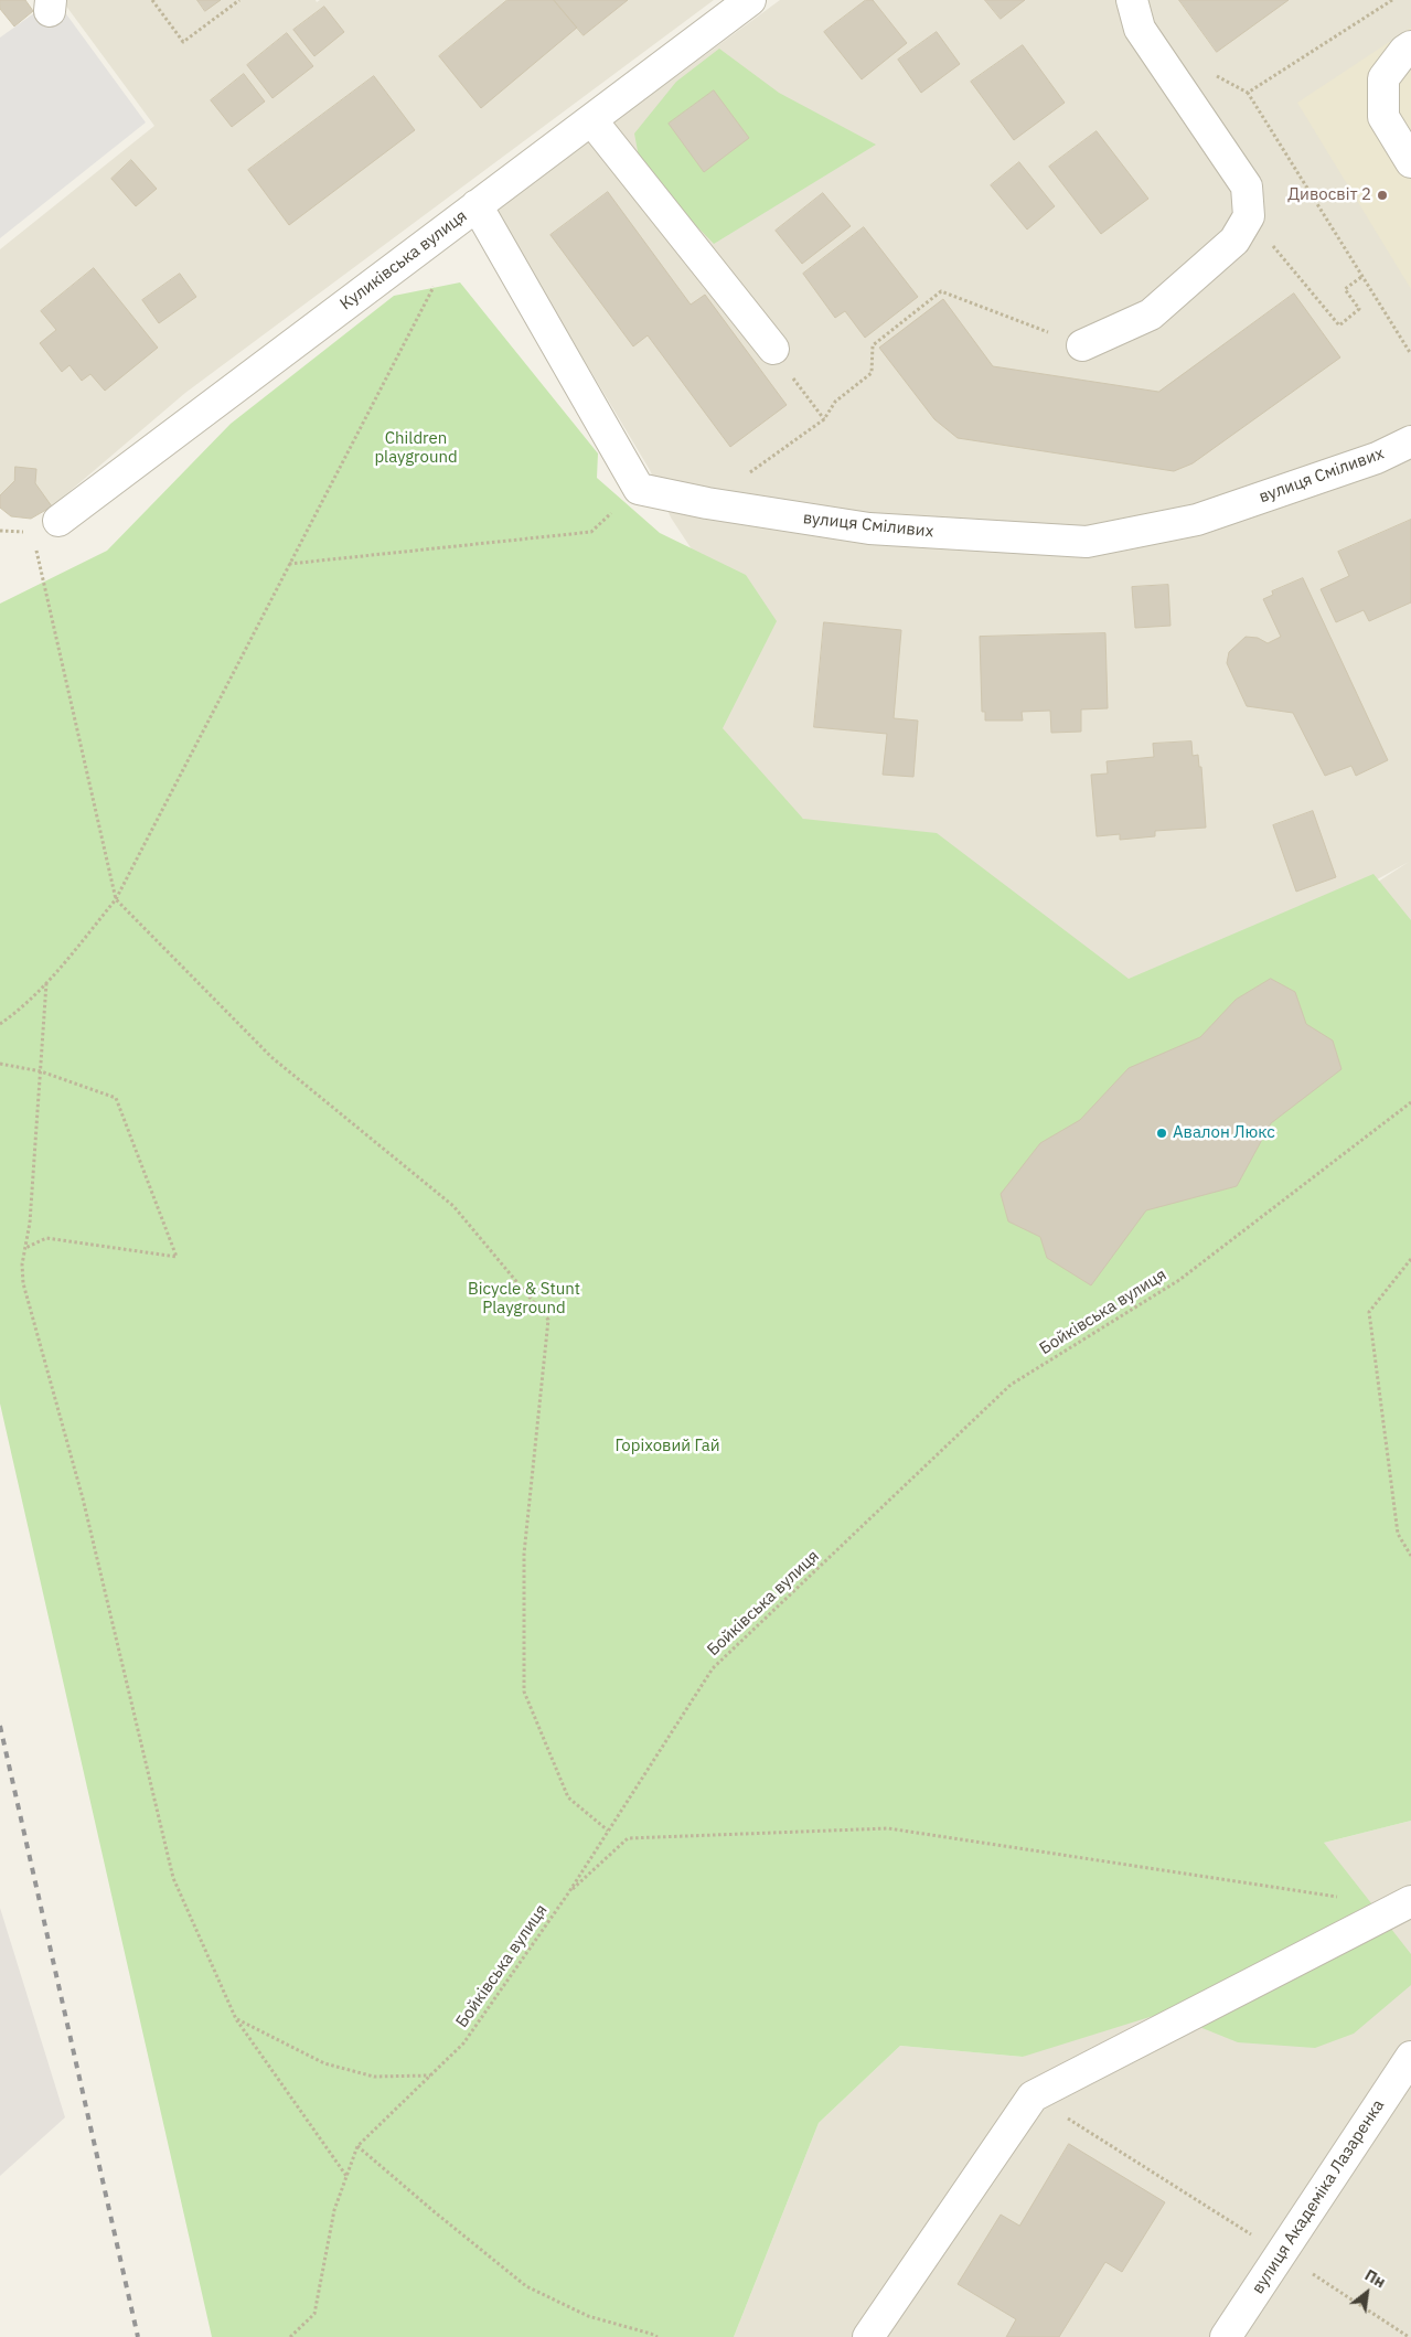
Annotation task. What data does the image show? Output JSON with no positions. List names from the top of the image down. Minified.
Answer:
{"streets":{"street":["Куликівська вулиця","вулиця Сміливих","вулиця Академіка Лазаренка"],"path":["Бойківська вулиця"]},"parks":["Children playground","Bicycle & Stunt Playground","Горіховий Гай"],"places":["Дивосвіт 2","Авалон Люкс"],"north":"top right"}
